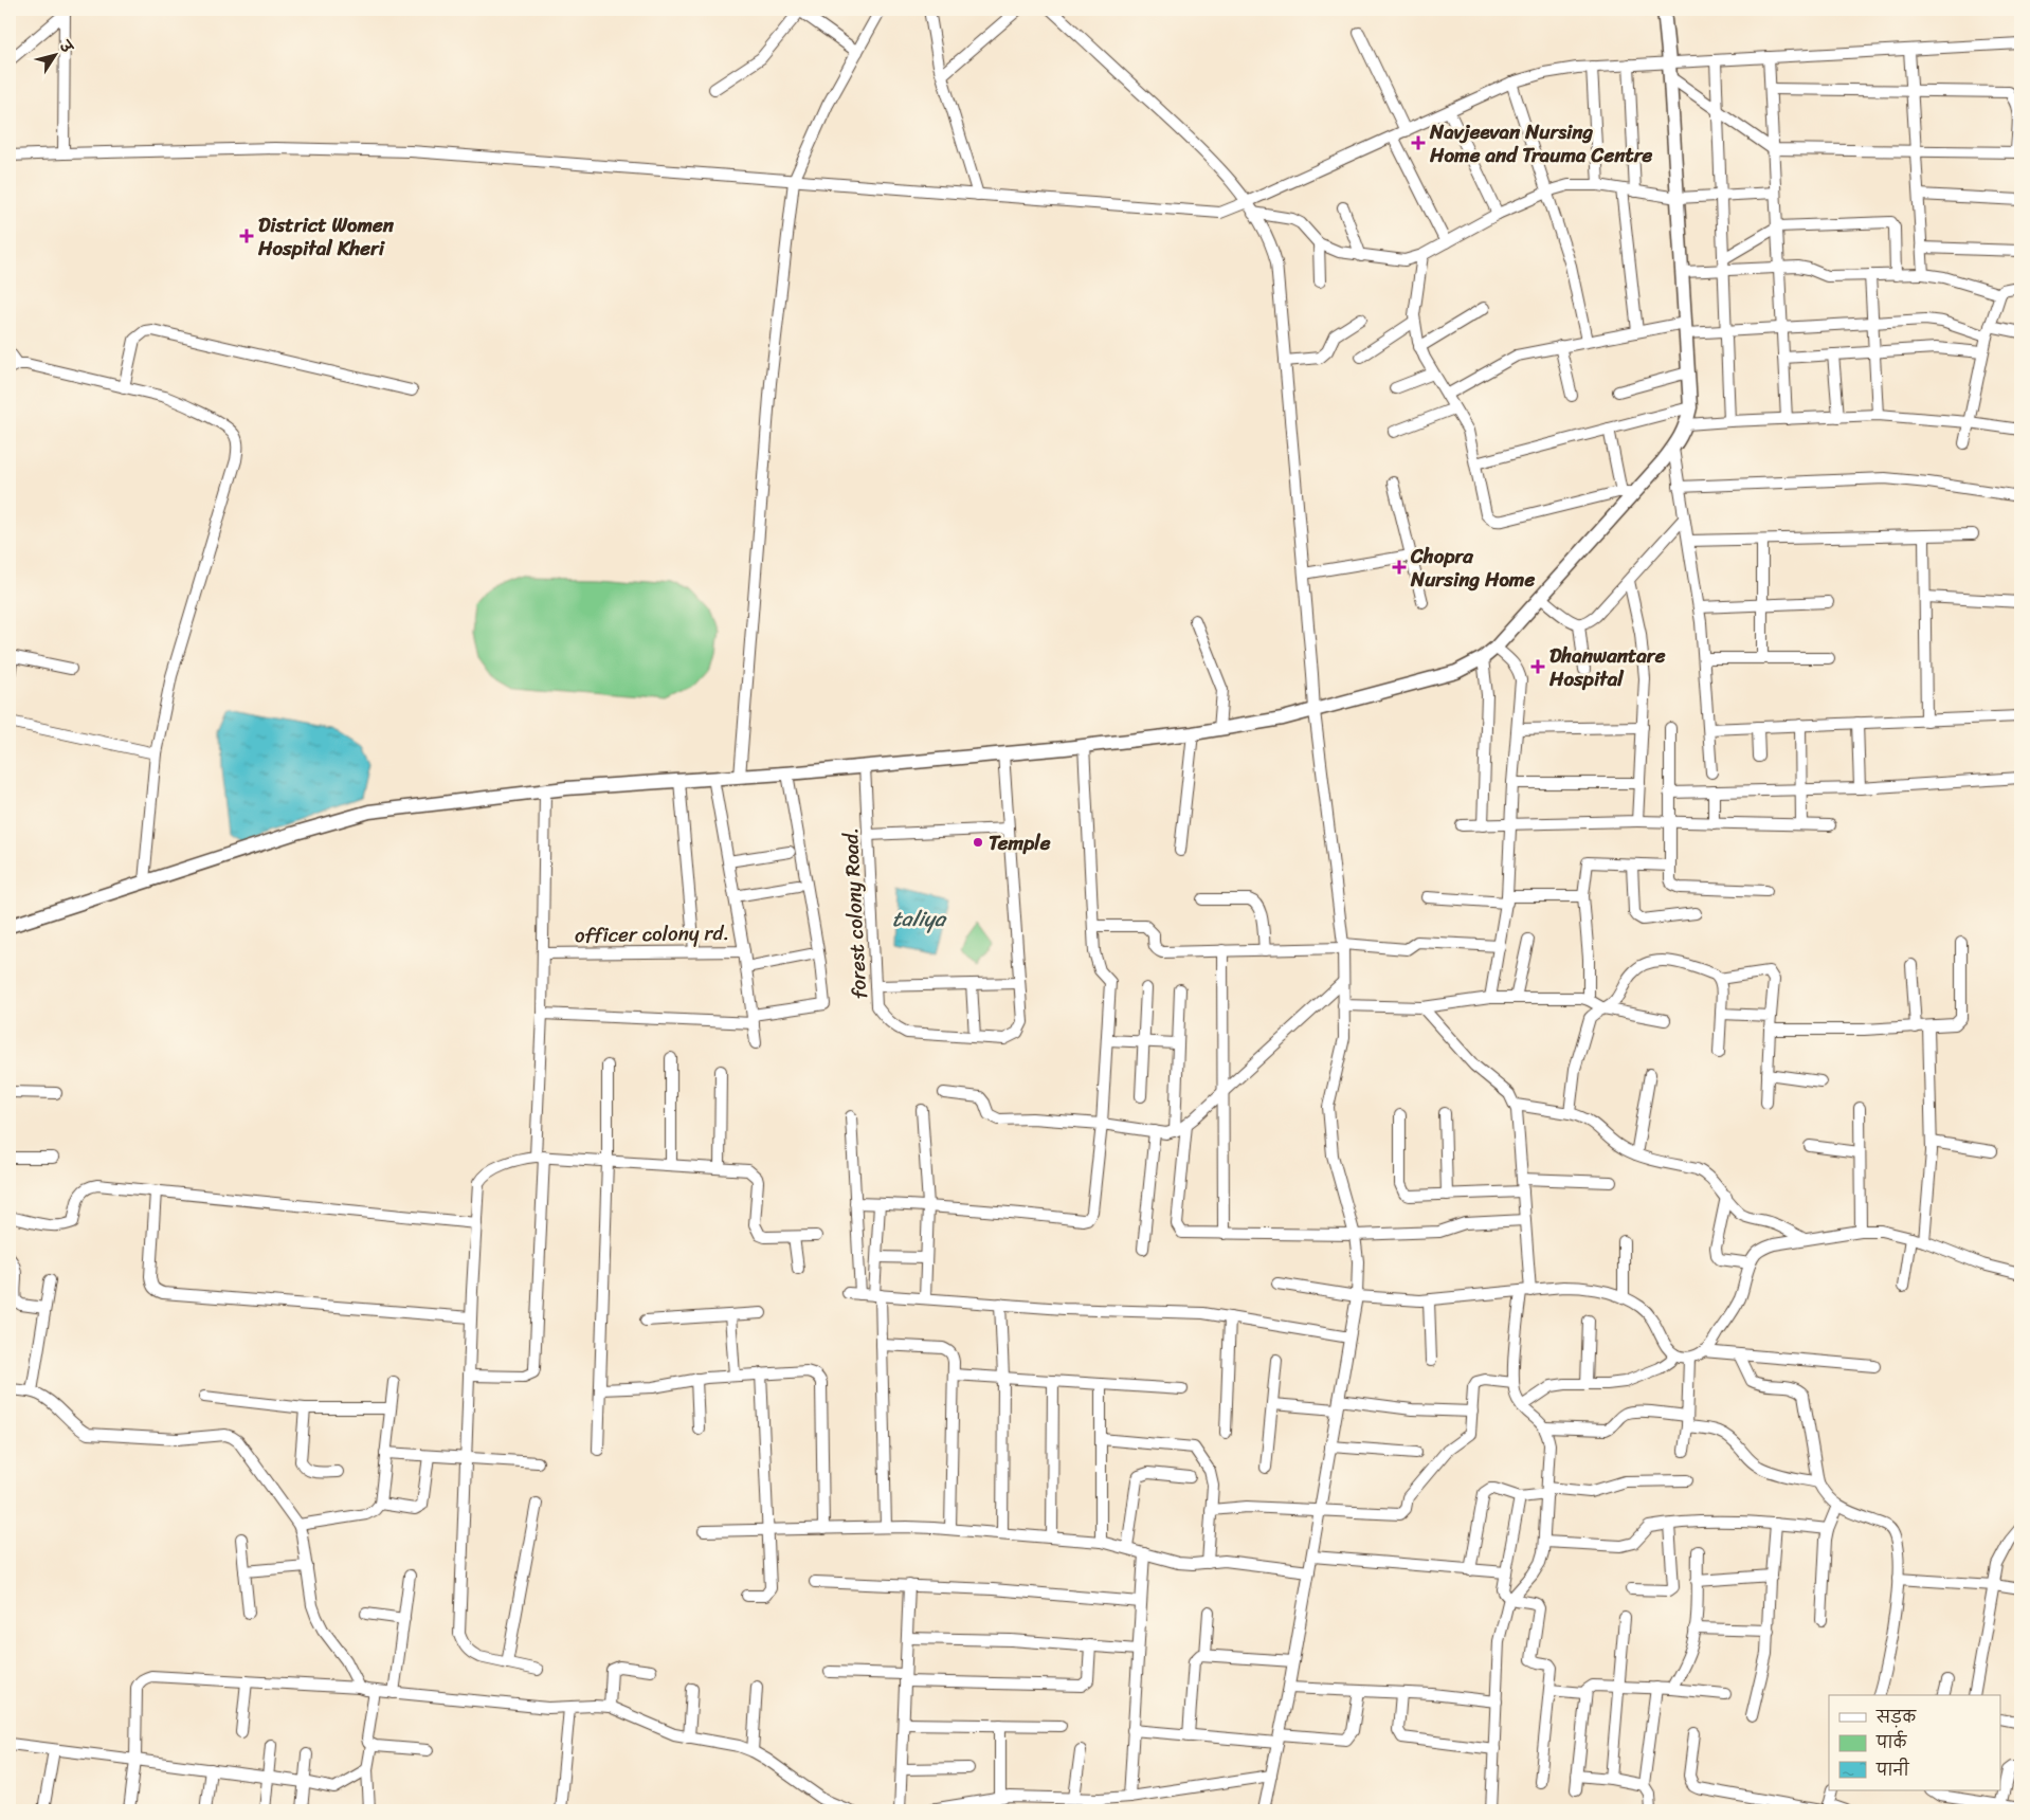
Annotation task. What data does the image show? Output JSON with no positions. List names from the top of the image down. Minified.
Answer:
{"streets":{"street":["forest colony Road.","officer colony rd."]},"water":["taliya"],"places":{"health":["Navjeevan Nursing Home and Trauma Centre","District Women Hospital Kheri","Chopra Nursing Home","Dhanwantare Hospital"],"other":["Temple"]},"legend":["सड़क","पार्क","पानी"],"north":"top right"}
